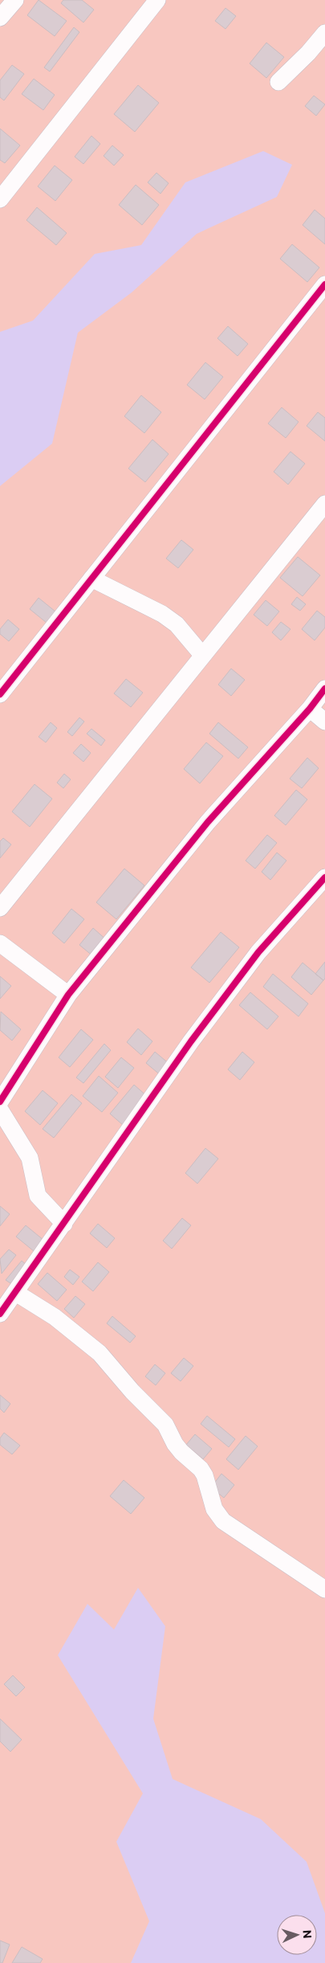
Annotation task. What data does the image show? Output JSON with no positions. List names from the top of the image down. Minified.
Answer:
{"north":"right"}
